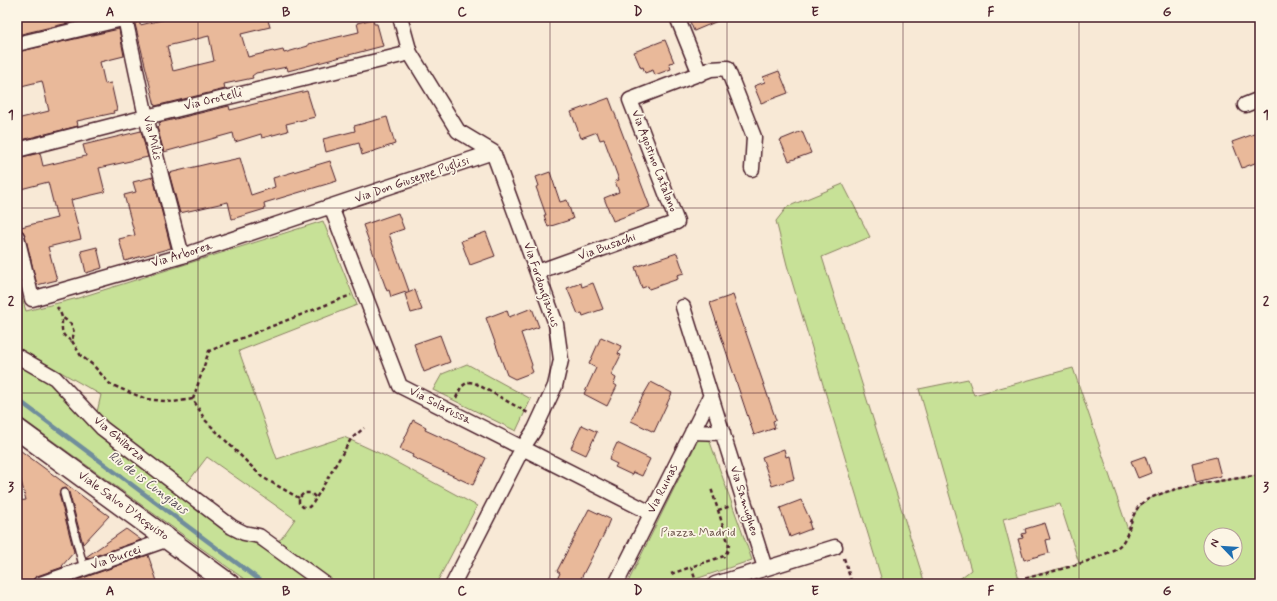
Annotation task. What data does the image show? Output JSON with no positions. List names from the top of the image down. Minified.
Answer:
{"streets":{"street":["Via Orotelli","Via Milis","Via Agostino Catalano","Via Don Giuseppe Puglisi","Via Busachi","Via Arborea","Via Fordongianus","Via Solarussa","Via Ghilarza","Via Ruinas","Via Samugheo","Viale Salvo D'Acquisto","Via Burcei"]},"crossings":[["Via Orotelli","Via Milis"],["Via Milis","Via Arborea"],["Via Agostino Catalano","Via Busachi"],["Via Don Giuseppe Puglisi","Via Arborea"],["Via Don Giuseppe Puglisi","Via Fordongianus"],["Via Don Giuseppe Puglisi","Via Solarussa"],["Via Busachi","Via Fordongianus"],["Via Arborea","Via Solarussa"],["Via Fordongianus","Via Solarussa"],["Via Solarussa","Via Ruinas"],["Via Ruinas","Via Samugheo"],["Viale Salvo D'Acquisto","Via Burcei"]],"water":["Riu de is Cungiaus"],"parks":["Piazza Madrid"],"north":"top left","grid":{"columns":["A","B","C","D","E","F","G"],"rows":["1","2","3"]}}
